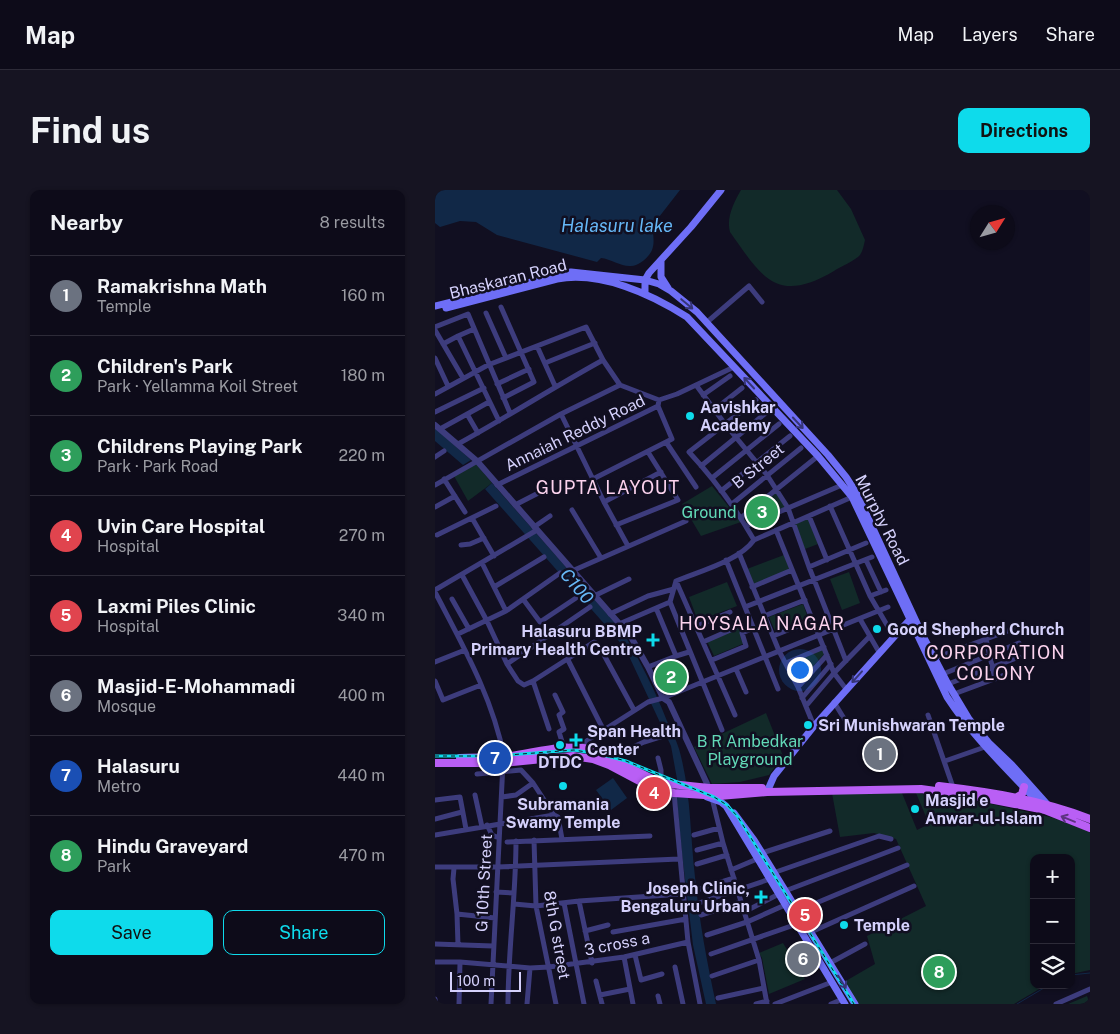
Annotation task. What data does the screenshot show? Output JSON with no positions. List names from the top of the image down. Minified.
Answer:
{"streets":{"main road":["Bhaskaran Road","Murphy Road"],"street":["Annaiah Reddy Road","B Street","G 10th Street","8th G street","3 cross a"]},"crossings":[["Bhaskaran Road","Murphy Road"],["G 10th Street","3 cross a"],["8th G street","3 cross a"]],"districts":["GUPTA LAYOUT","HOYSALA NAGAR","CORPORATION COLONY"],"water":["Halasuru lake","C100"],"parks":["Ground","B R Ambedkar Playground"],"places":{"other":["Aavishkar Academy","Good Shepherd Church","Sri Munishwaran Temple","DTDC","Subramania Swamy Temple","Masjid e Anwar-ul-Islam","Temple"],"health":["Halasuru BBMP Primary Health Centre","Span Health Center","Joseph Clinic, Bengaluru Urban"]},"scale_bar":"100 m","north":"top right","page":{"header":"Map","nav":["Map","Layers","Share"],"buttons":["Directions",["Save","Share"]],"title":"Find us","heading":["Nearby","8 results"],"list":[{"mark":"1","name":"Ramakrishna Math","note":"Temple","value":"160 m"},{"mark":"2","name":"Children's Park","note":"Park · Yellamma Koil Street","value":"180 m"},{"mark":"3","name":"Childrens Playing Park","note":"Park · Park Road","value":"220 m"},{"mark":"4","name":"Uvin Care Hospital","note":"Hospital","value":"270 m"},{"mark":"5","name":"Laxmi Piles Clinic","note":"Hospital","value":"340 m"},{"mark":"6","name":"Masjid-E-Mohammadi","note":"Mosque","value":"400 m"},{"mark":"7","name":"Halasuru","note":"Metro","value":"440 m"},{"mark":"8","name":"Hindu Graveyard","note":"Park","value":"470 m"}],"pins":["3","2","1","7","4","5","6","8"],"map_buttons":["+","−"],"scale":"100 m"}}
